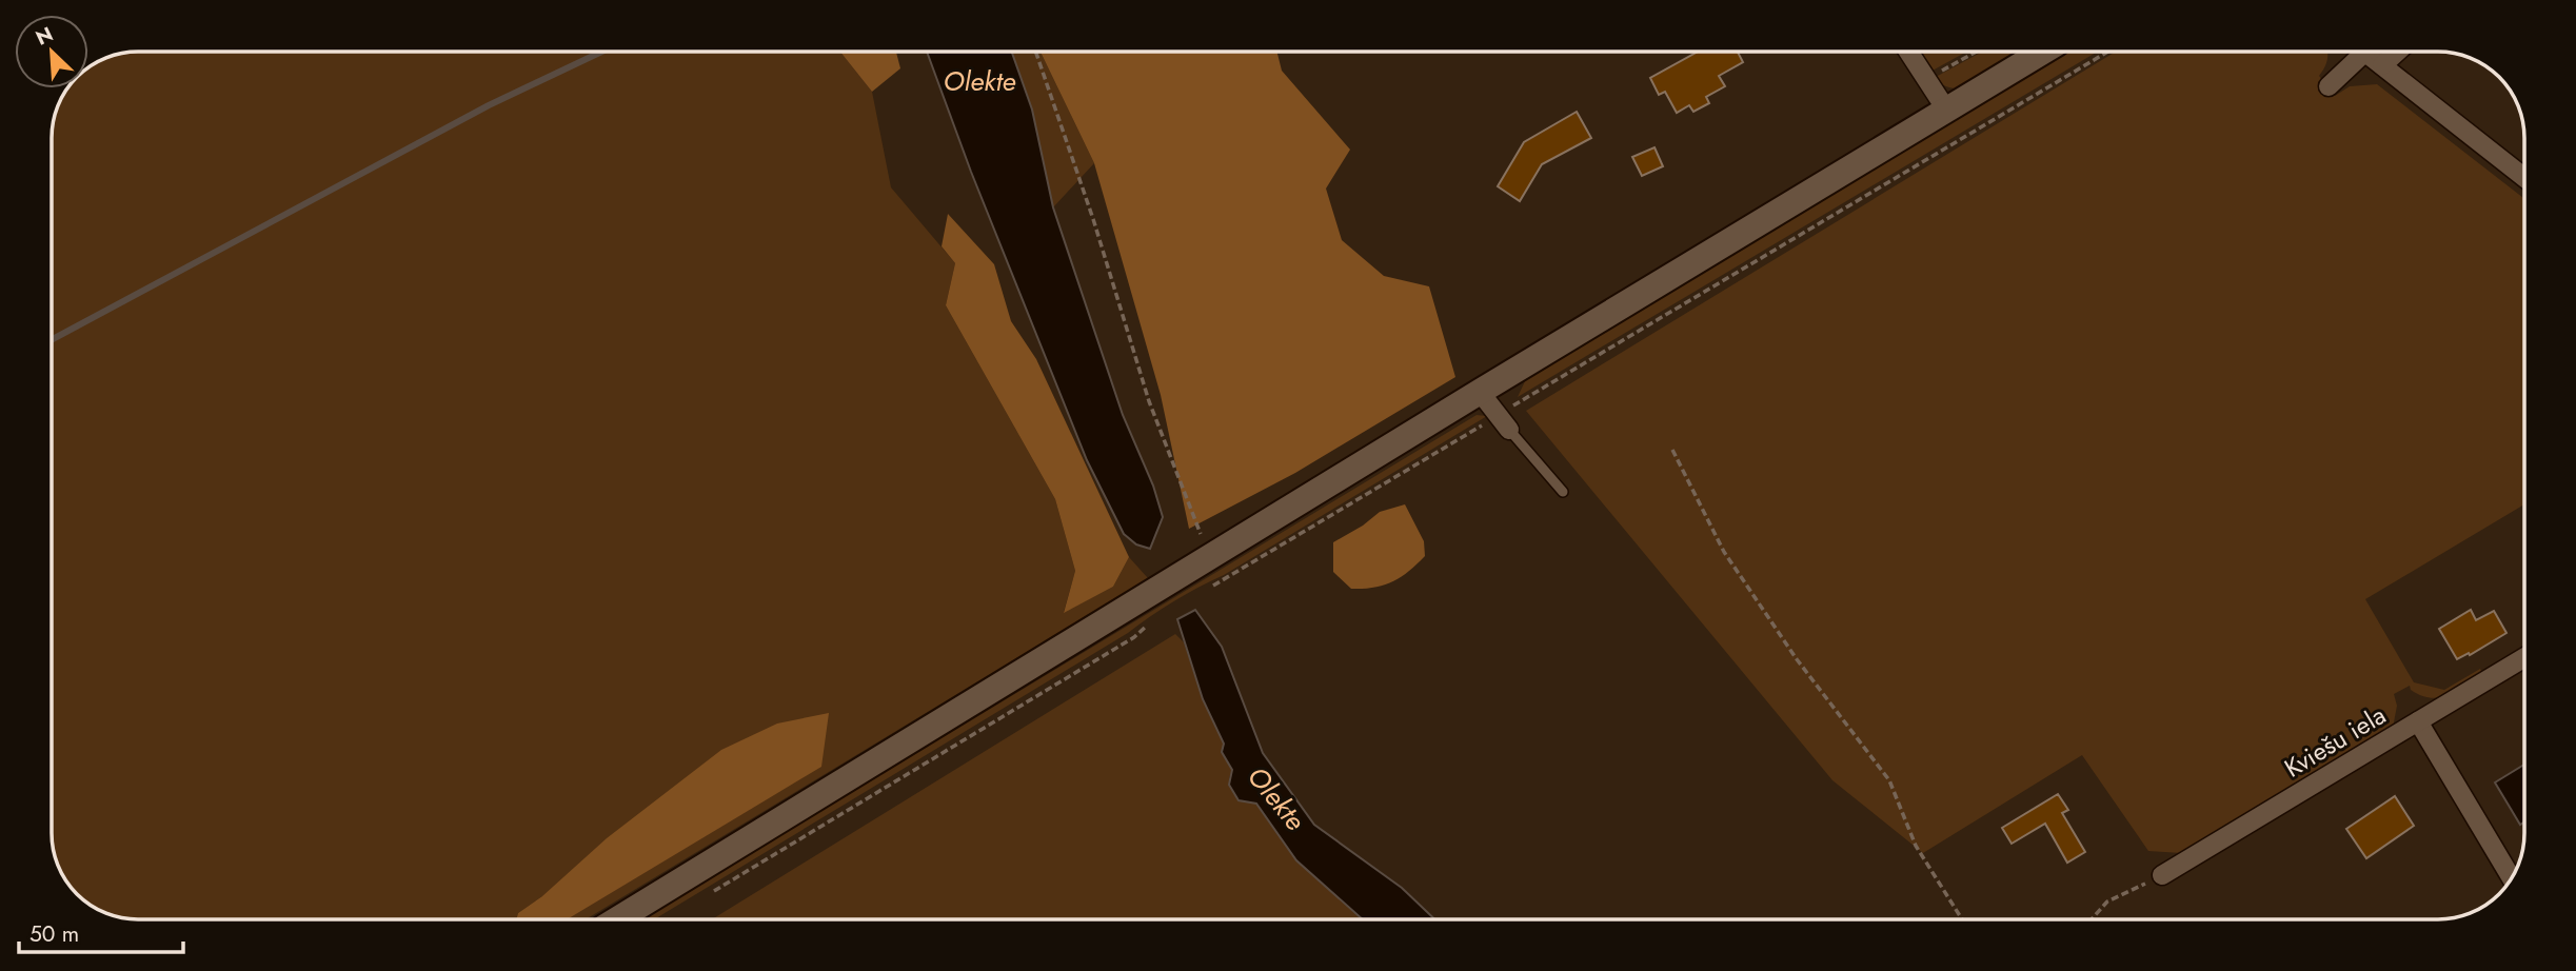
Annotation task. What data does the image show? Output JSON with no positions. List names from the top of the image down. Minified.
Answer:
{"streets":{"street":["Kviešu iela"]},"water":["Olekte"],"scale_bar":"50 m","north":"top left"}
